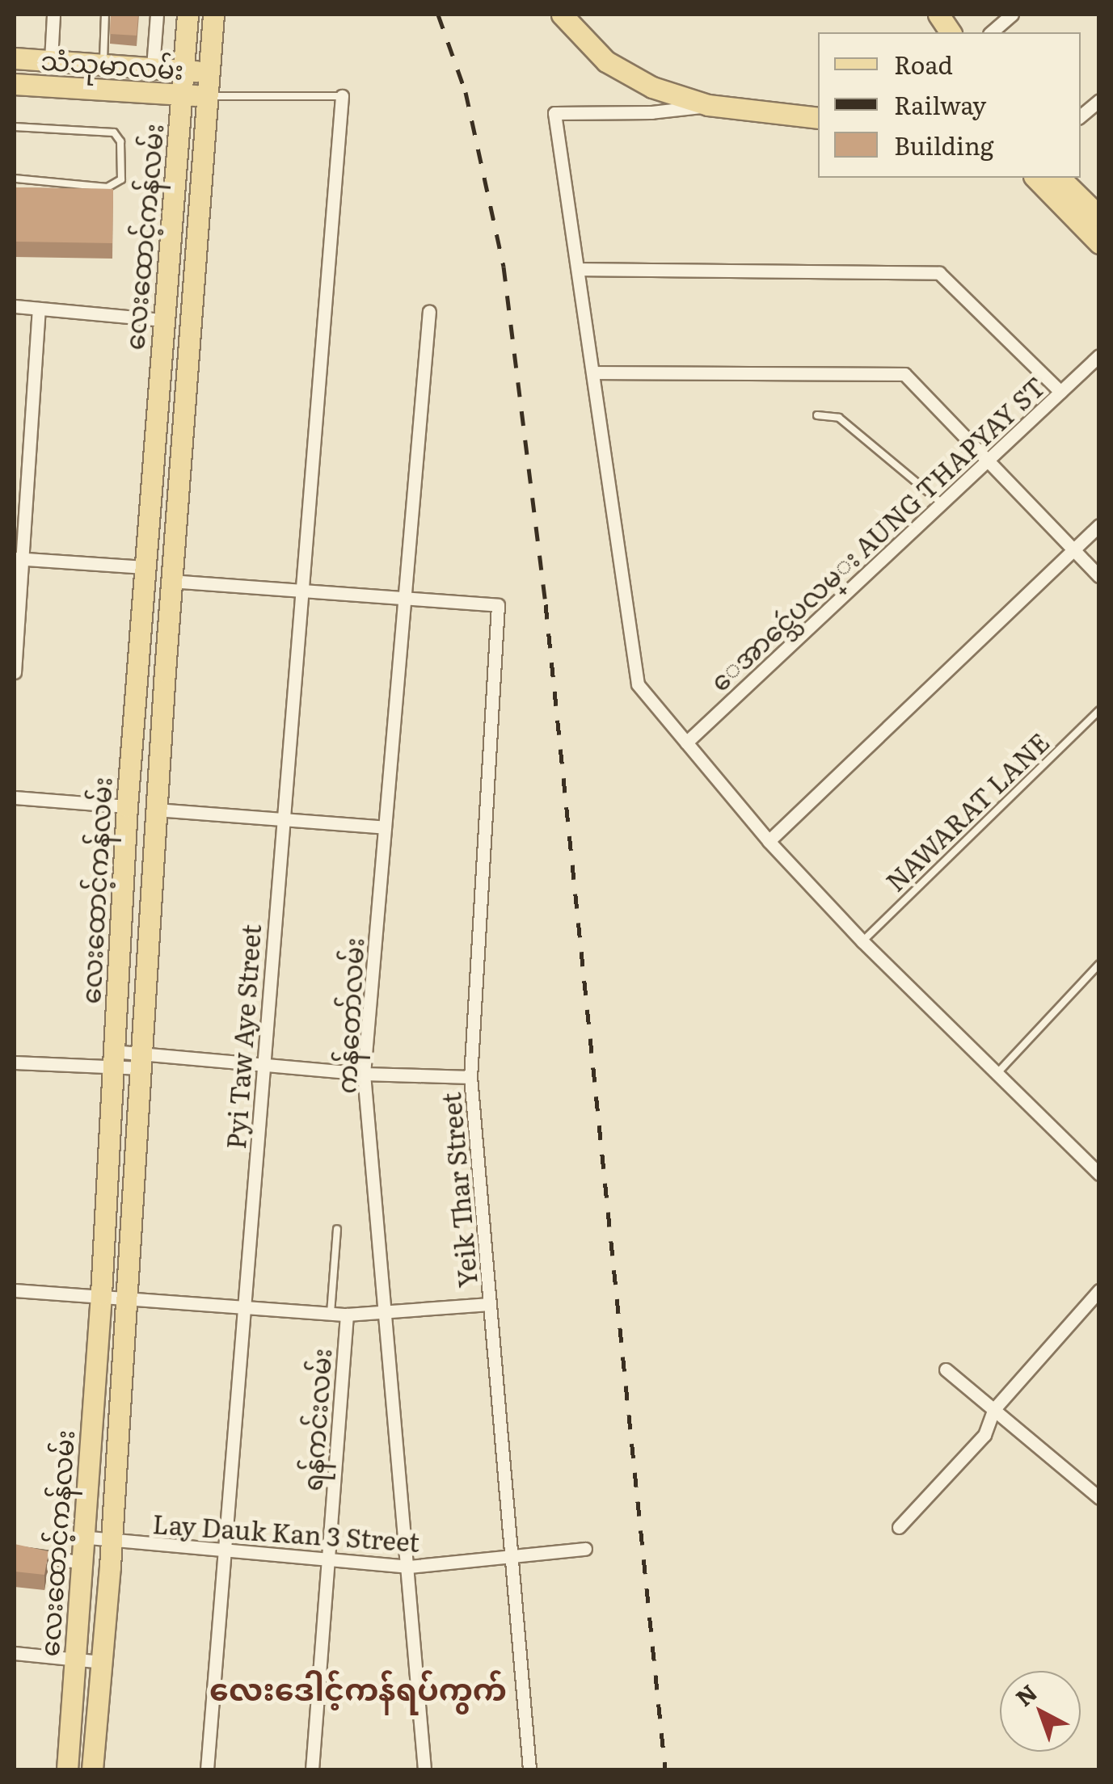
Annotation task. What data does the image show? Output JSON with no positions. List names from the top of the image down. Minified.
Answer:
{"streets":{"main road":["သံသုမာလမ်း","လေးထောင့်ကန်လမ်း"],"street":["ေအာင္သေဴပလမ္း AUNG THAPYAY ST","ကန်တော်လမ်း","Pyi Taw Aye Street","Yeik Thar Street","ရန်ကင်းလမ်း","Lay Dauk Kan 3 Street"],"lane":["NAWARAT LANE"]},"crossings":[["သံသုမာလမ်း","လေးထောင့်ကန်လမ်း"],["လေးထောင့်ကန်လမ်း","Lay Dauk Kan 3 Street"],["ကန်တော်လမ်း","Yeik Thar Street"],["ကန်တော်လမ်း","Lay Dauk Kan 3 Street"],["Pyi Taw Aye Street","Lay Dauk Kan 3 Street"],["Yeik Thar Street","Lay Dauk Kan 3 Street"],["ရန်ကင်းလမ်း","Lay Dauk Kan 3 Street"]],"districts":["လေးဒေါင့်ကန်ရပ်ကွက်"],"legend":["Road","Railway","Building"],"north":"top left"}
